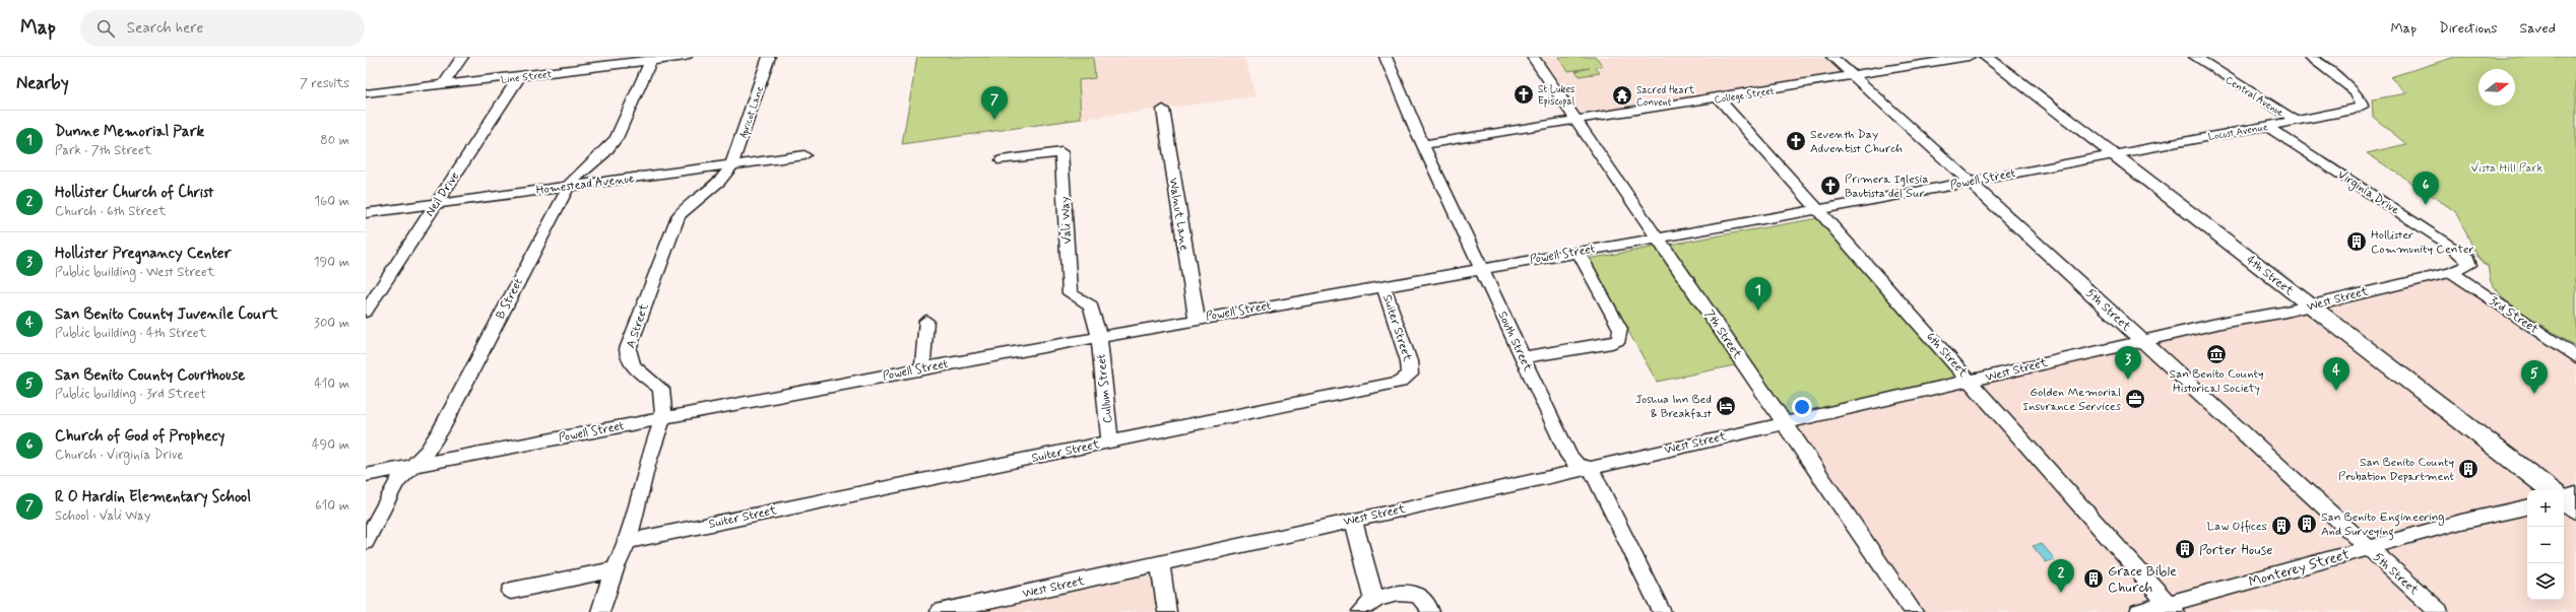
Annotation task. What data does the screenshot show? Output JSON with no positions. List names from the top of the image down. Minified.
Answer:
{"streets":{"main road":["4th Street"],"street":["Line Street","College Street","Central Avenue","Apricot Lane","Locust Avenue","Powell Street","Homestead Avenue","Virginia Drive","Neil Drive","Walnut Lane","Vali Way","B Street","West Street","5th Street","3rd Street","A Street","Suiter Street","7th Street","South Street","6th Street","Cullum Street","Monterey Street"]},"crossings":[["Line Street","Neil Drive"],["Line Street","B Street"],["College Street","5th Street"],["College Street","7th Street"],["College Street","South Street"],["College Street","6th Street"],["Central Avenue","Locust Avenue"],["Apricot Lane","Homestead Avenue"],["Apricot Lane","A Street"],["Locust Avenue","Powell Street"],["Locust Avenue","Virginia Drive"],["Locust Avenue","4th Street"],["Powell Street","Walnut Lane"],["Powell Street","Vali Way"],["Powell Street","4th Street"],["Powell Street","B Street"],["Powell Street","5th Street"],["Powell Street","A Street"],["Powell Street","Suiter Street"],["Powell Street","7th Street"],["Powell Street","South Street"],["Powell Street","6th Street"],["Powell Street","Cullum Street"],["Homestead Avenue","Neil Drive"],["Homestead Avenue","B Street"],["Homestead Avenue","A Street"],["Virginia Drive","West Street"],["Virginia Drive","3rd Street"],["Vali Way","Cullum Street"],["4th Street","West Street"],["West Street","5th Street"],["West Street","3rd Street"],["West Street","7th Street"],["West Street","South Street"],["West Street","6th Street"],["5th Street","Monterey Street"],["A Street","Suiter Street"],["Suiter Street","Cullum Street"],["6th Street","Monterey Street"]],"parks":["Vista Hill Park"],"places":{"church":["St Lukes Episcopal","Seventh Day Adventist Church","Primera Iglesia Bautista del Sur"],"temple":["Sacred Heart Convent"],"building":["Hollister Community Center","San Benito County Probation Department","San Benito Engineering And Surveying","Law Offices","Porter House","Grace Bible Church"],"museum":["San Benito County Historical Society"],"office":["Golden Memorial Insurance Services"],"hotel":["Joshua Inn Bed & Breakfast"]},"north":"right","page":{"header":"Map","search":"Search here","nav":["Map","Directions","Saved"],"heading":["Nearby","7 results"],"pins":["7","6","1","3","4","5","2"],"list":[{"mark":"1","name":"Dunne Memorial Park","note":"Park · 7th Street","value":"80 m"},{"mark":"2","name":"Hollister Church of Christ","note":"Church · 6th Street","value":"160 m"},{"mark":"3","name":"Hollister Pregnancy Center","note":"Public building · West Street","value":"190 m"},{"mark":"4","name":"San Benito County Juvenile Court","note":"Public building · 4th Street","value":"300 m"},{"mark":"5","name":"San Benito County Courthouse","note":"Public building · 3rd Street","value":"410 m"},{"mark":"6","name":"Church of God of Prophecy","note":"Church · Virginia Drive","value":"490 m"},{"mark":"7","name":"R O Hardin Elementary School","note":"School · Vali Way","value":"610 m"}],"map_buttons":["+","−"]}}
